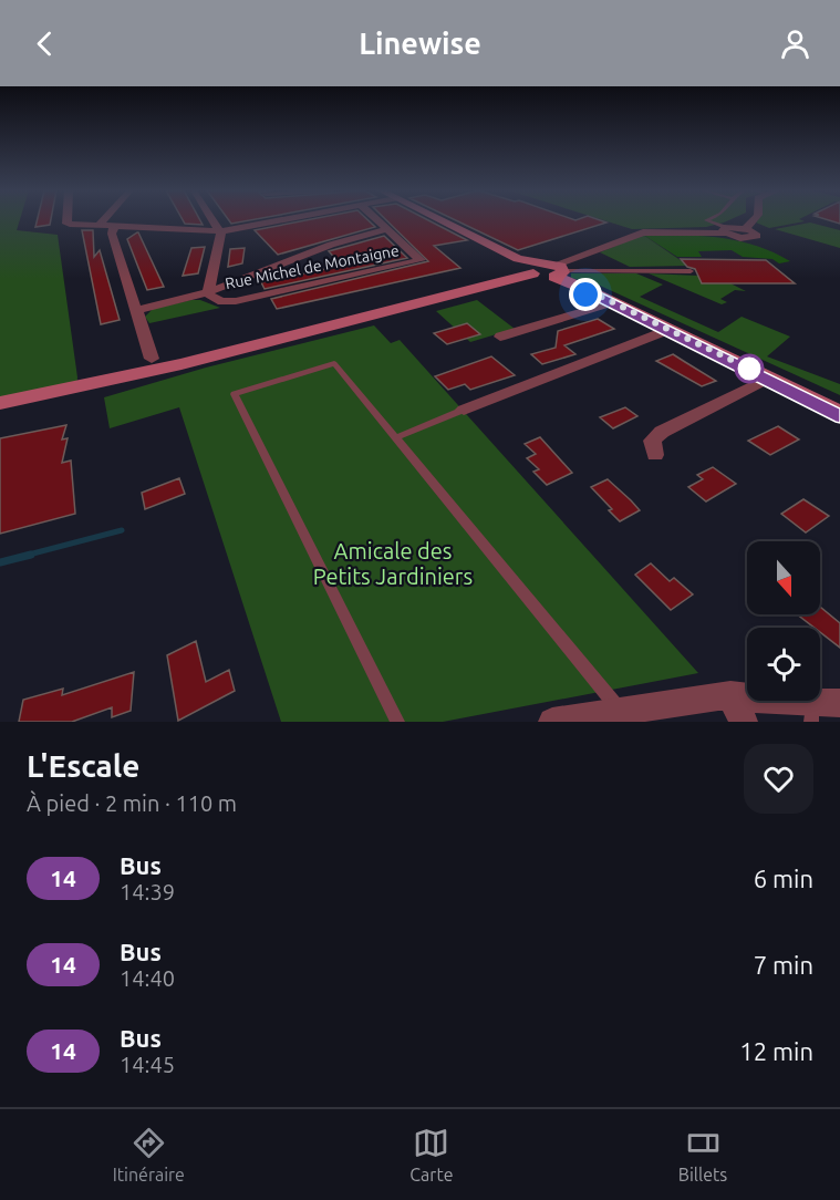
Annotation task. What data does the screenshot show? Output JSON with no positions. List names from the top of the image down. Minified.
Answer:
{"streets":{"street":["Rue Michel de Montaigne"]},"parks":["Amicale des Petits Jardiniers"],"lines":["bus line 14"],"north":"bottom","page":{"header":"Linewise","heading":["L'Escale","À pied · 2 min · 110 m"],"list":[{"mark":"14","name":"Bus","note":"14:39","value":"6 min"},{"mark":"14","name":"Bus","note":"14:40","value":"7 min"},{"mark":"14","name":"Bus","note":"14:45","value":"12 min"}],"tabs":["Itinéraire","Carte","Billets"]}}
